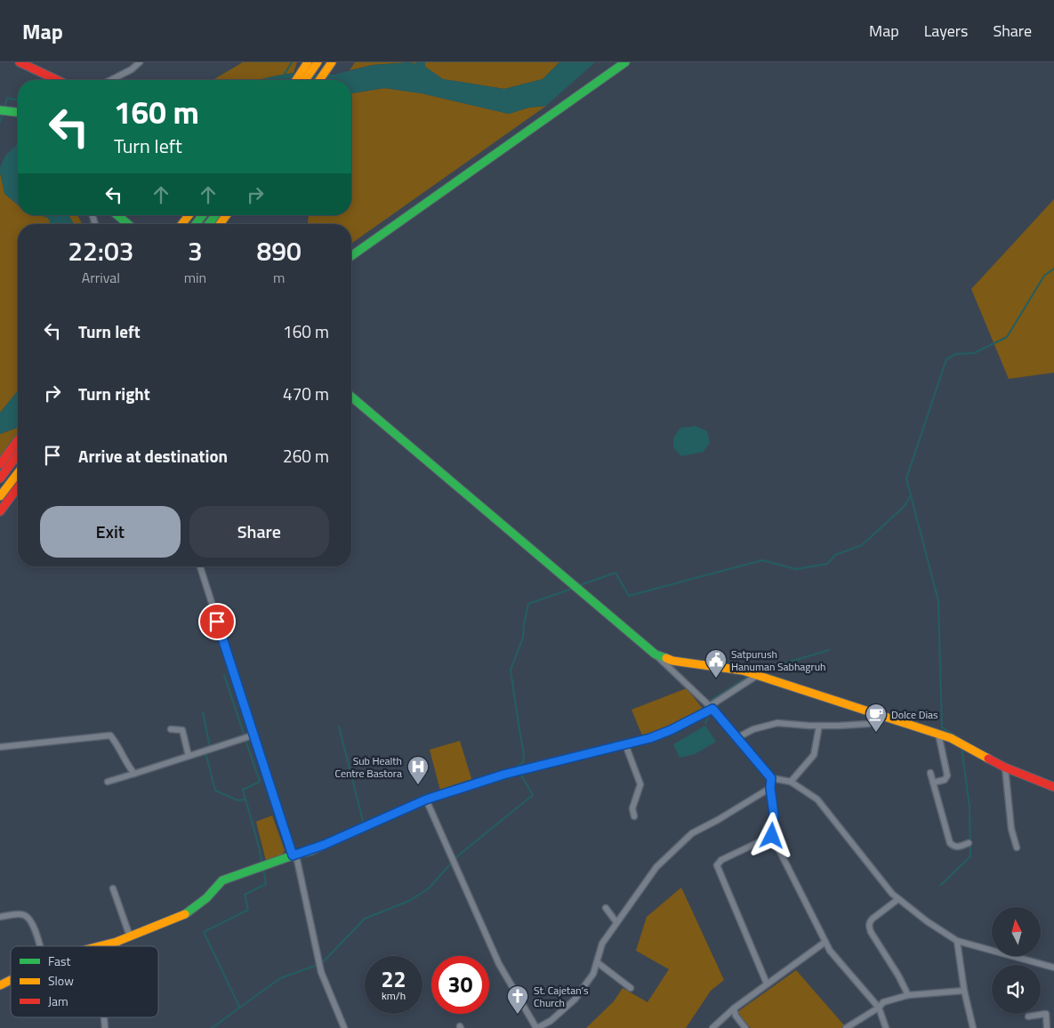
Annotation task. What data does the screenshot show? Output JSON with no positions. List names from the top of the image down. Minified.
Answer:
{"places":{"public building":["Satpurush Hanuman Sabhagruh"],"cafe":["Dolce Dias"],"hospital":["Sub Health Centre Bastora"],"church":["St. Cajetan’s Church"]},"legend":["Fast","Slow","Jam"],"north":"top","page":{"header":"Map","nav":["Map","Layers","Share"],"turn":["160 m","Turn left"],"eta":["22:03","Arrival","3","min","890","m"],"list":[{"name":"Turn left","value":"160 m"},{"name":"Turn right","value":"470 m"},{"name":"Arrive at destination","value":"260 m"}],"buttons":["Exit","Share"],"speed":"22 km/h","limit":"30"}}
